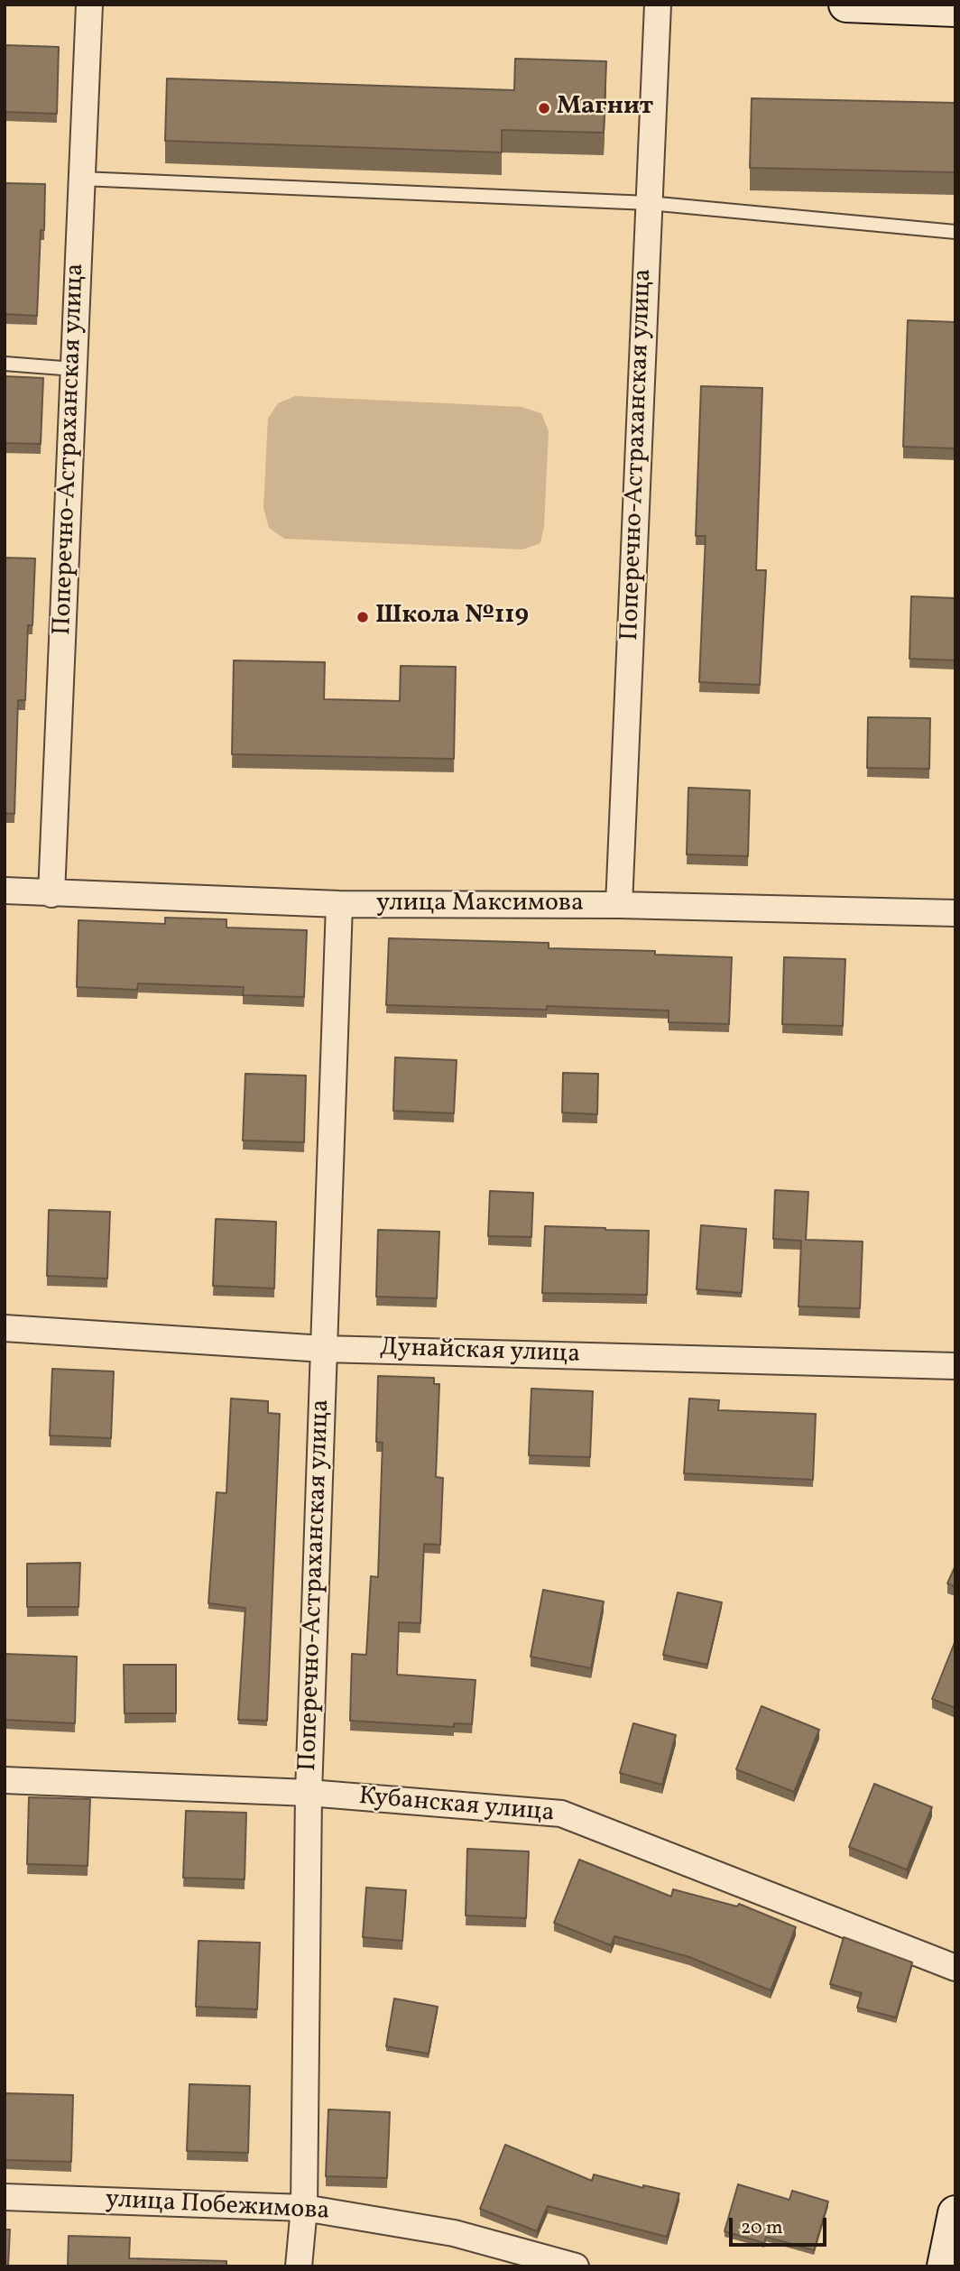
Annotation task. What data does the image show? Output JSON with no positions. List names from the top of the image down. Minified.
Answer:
{"streets":{"street":["Поперечно-Астраханская улица","улица Максимова","Дунайская улица","Кубанская улица","улица Побежимова"]},"crossings":[["Поперечно-Астраханская улица","улица Максимова"],["Поперечно-Астраханская улица","Дунайская улица"],["Поперечно-Астраханская улица","Кубанская улица"],["Поперечно-Астраханская улица","улица Побежимова"]],"places":["Магнит","Школа №119"],"scale_bar":"20 m"}
